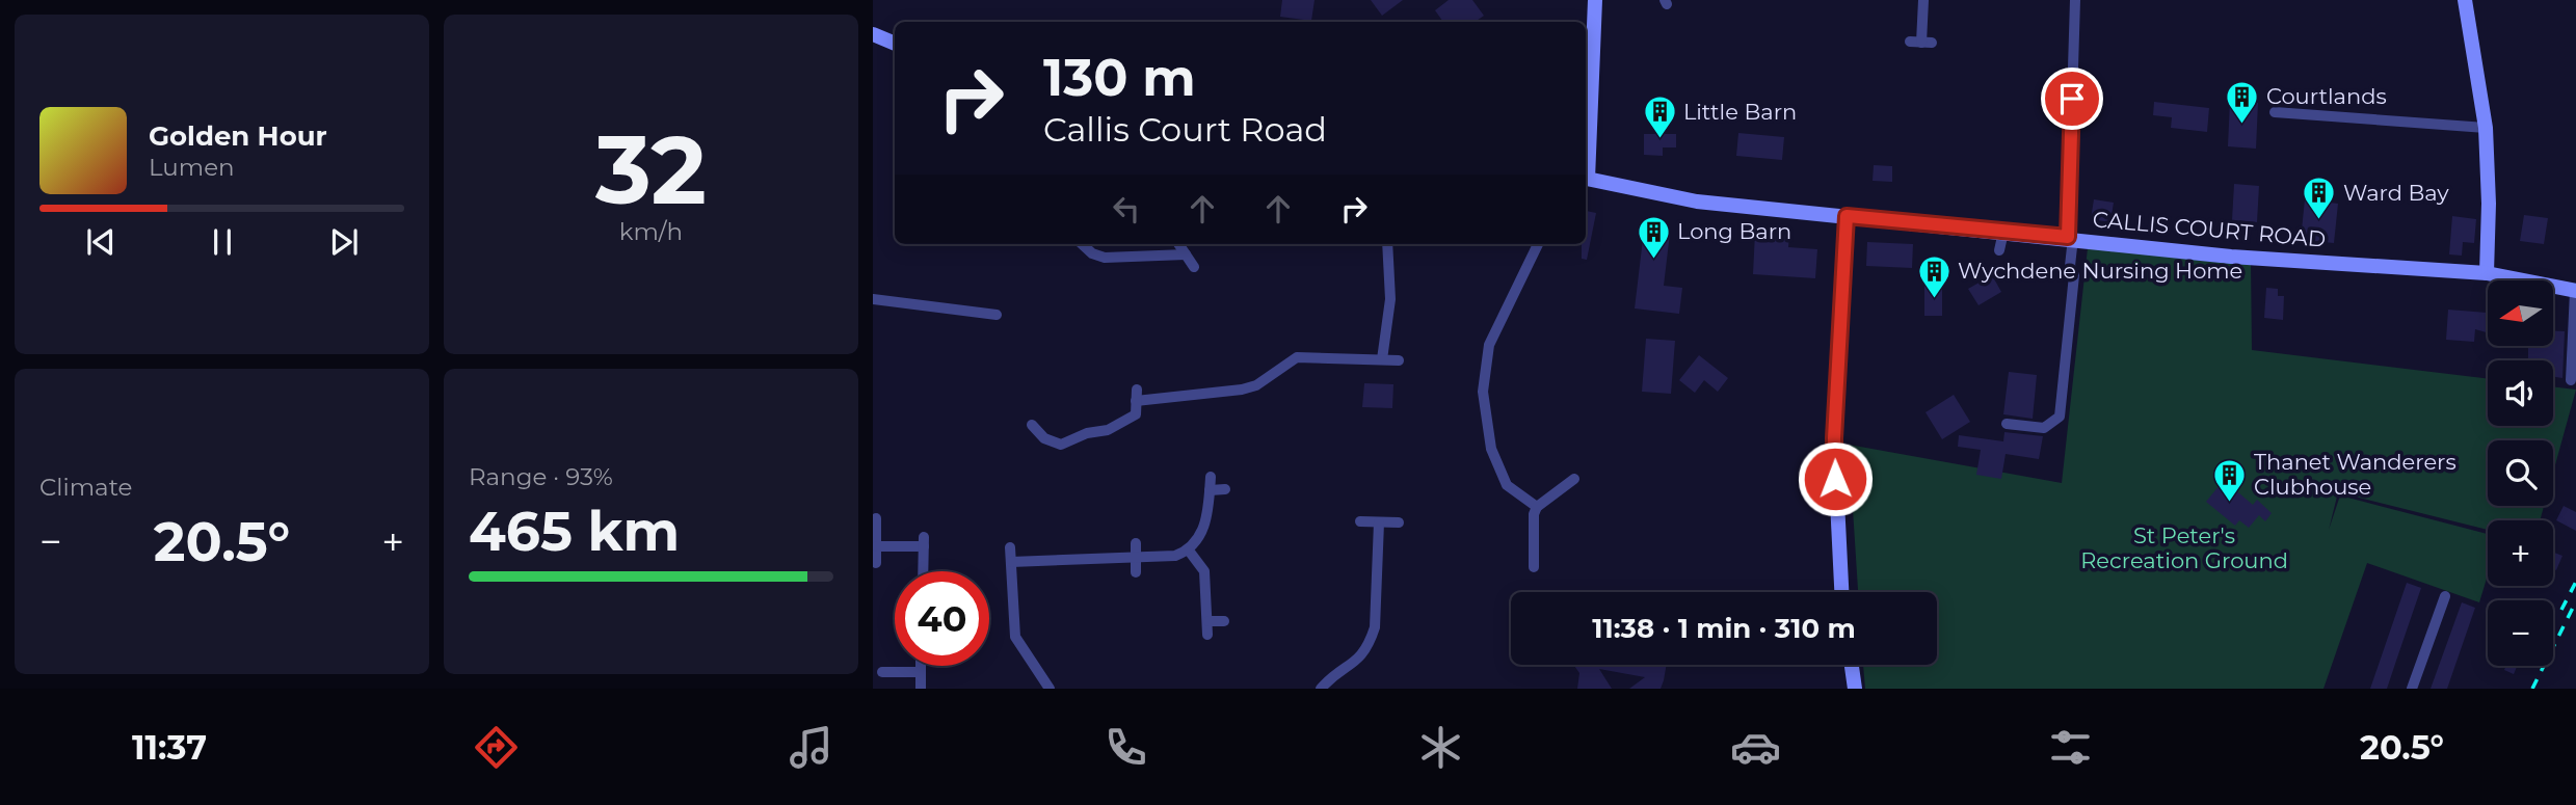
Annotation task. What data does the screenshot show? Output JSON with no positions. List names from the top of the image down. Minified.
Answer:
{"streets":{"street":["CALLIS COURT ROAD"]},"parks":["St Peter's Recreation Ground"],"places":{"building":["Courtlands","Little Barn","Ward Bay","Long Barn","Wychdene Nursing Home","Thanet Wanderers Clubhouse"]},"north":"left","page":{"tile":[["32","km/h"],"Climate",["Range · 93%","465 km"]],"turn":["130 m","Callis Court Road"],"song":["Golden Hour","Lumen"],"map_buttons":["+","−"],"heat":["−","20.5°","+"],"limit":"40","trip":"11:38 · 1 min · 310 m","tabs":["11:37","20.5°"]}}
